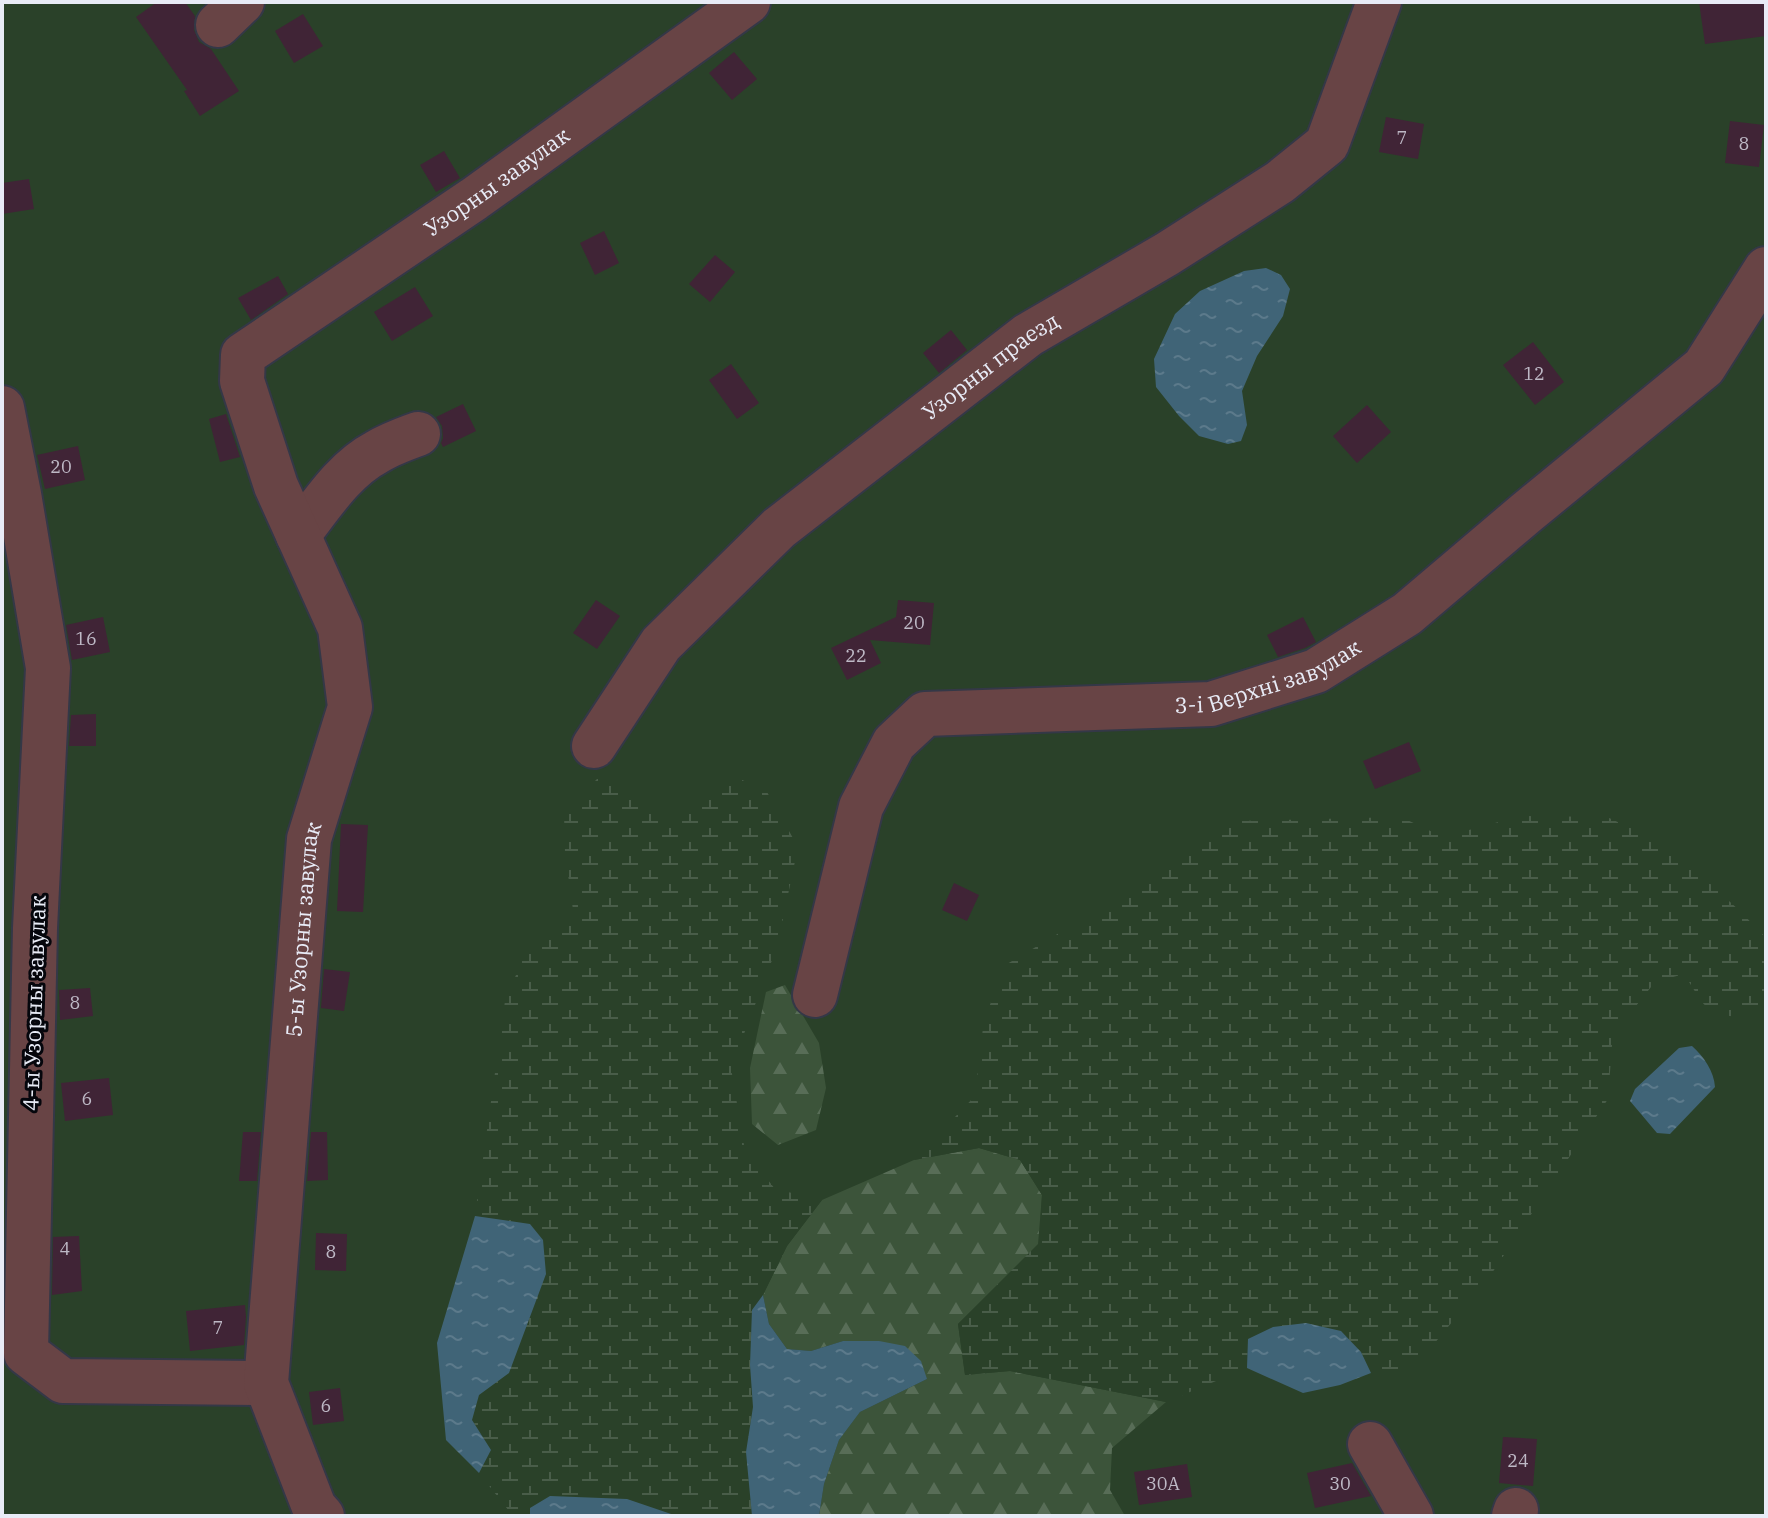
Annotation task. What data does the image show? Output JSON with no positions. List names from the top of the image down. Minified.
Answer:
{"streets":{"lane":["Узорны завулак","Узорны праезд","3-і Верхні завулак","5-ы Узорны завулак","4-ы Узорны завулак"]},"crossings":[["Узорны завулак","5-ы Узорны завулак"],["5-ы Узорны завулак","4-ы Узорны завулак"]],"house_numbers":["7","8","12","20","20","16","22","8","6","4","8","7","6","24","30А","30"]}
